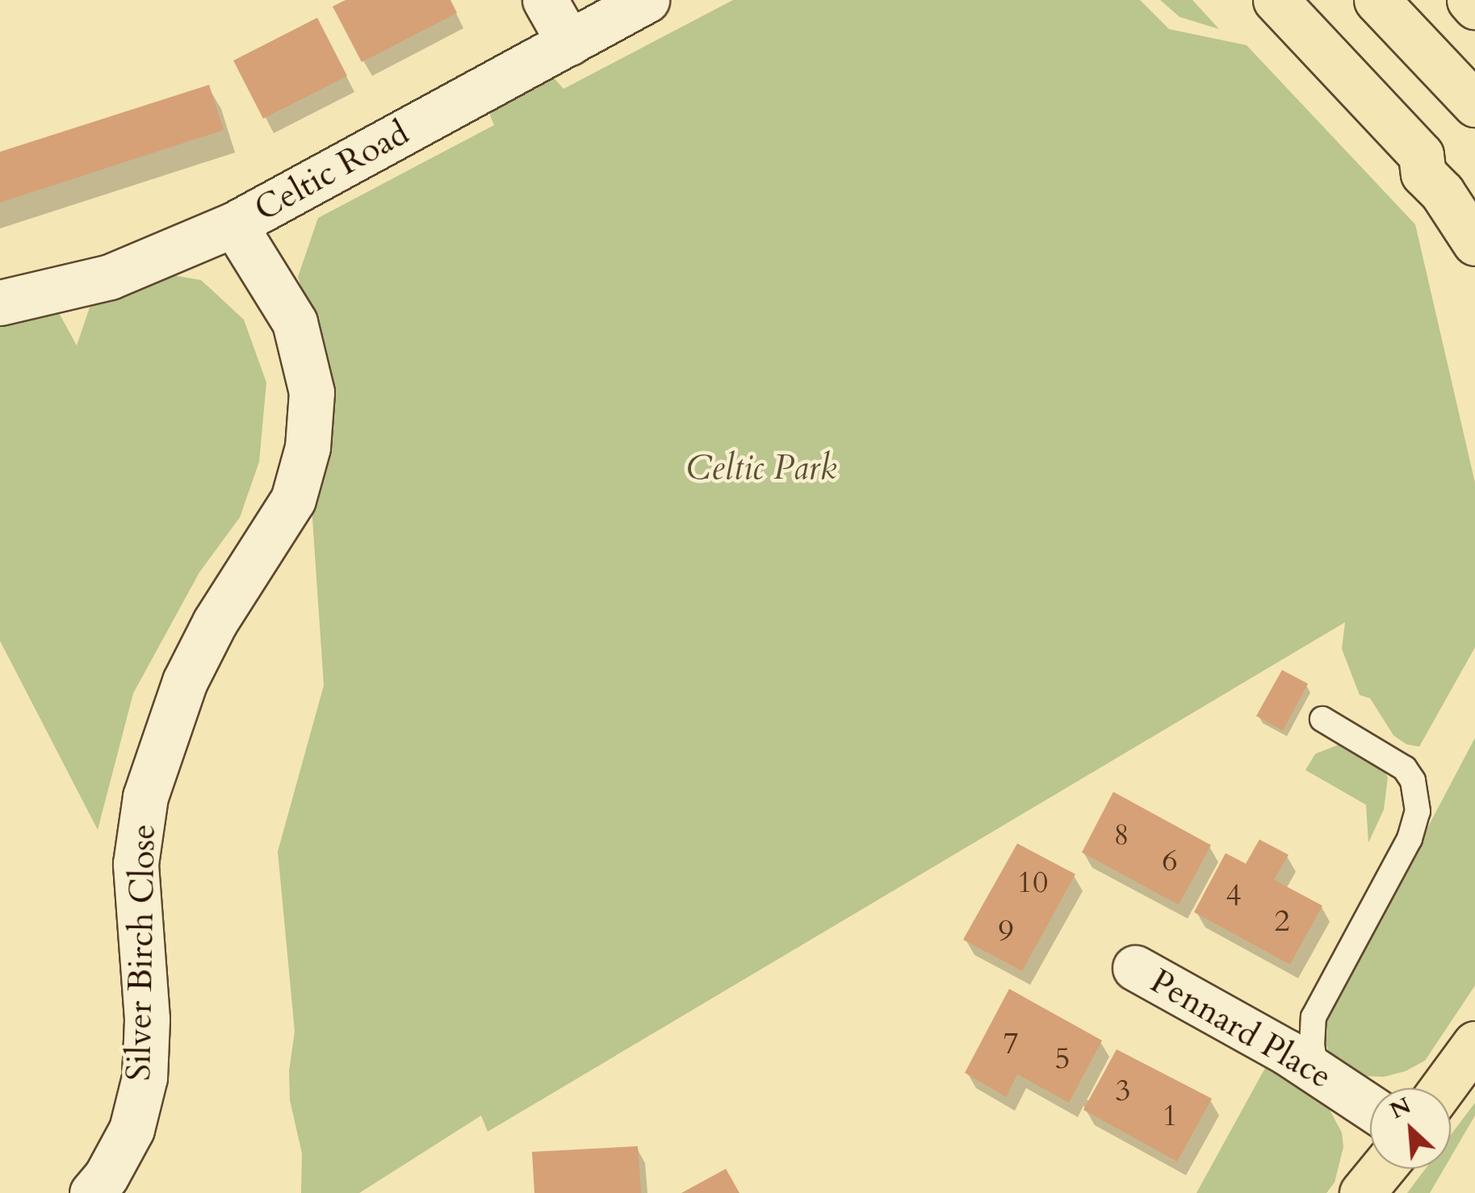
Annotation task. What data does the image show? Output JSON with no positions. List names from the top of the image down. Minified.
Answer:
{"streets":{"street":["Celtic Road","Silver Birch Close","Pennard Place"]},"crossings":[["Celtic Road","Silver Birch Close"]],"parks":["Celtic Park"],"house_numbers":["8","6","10","4","2","9","7","5","3","1"],"north":"top left"}
